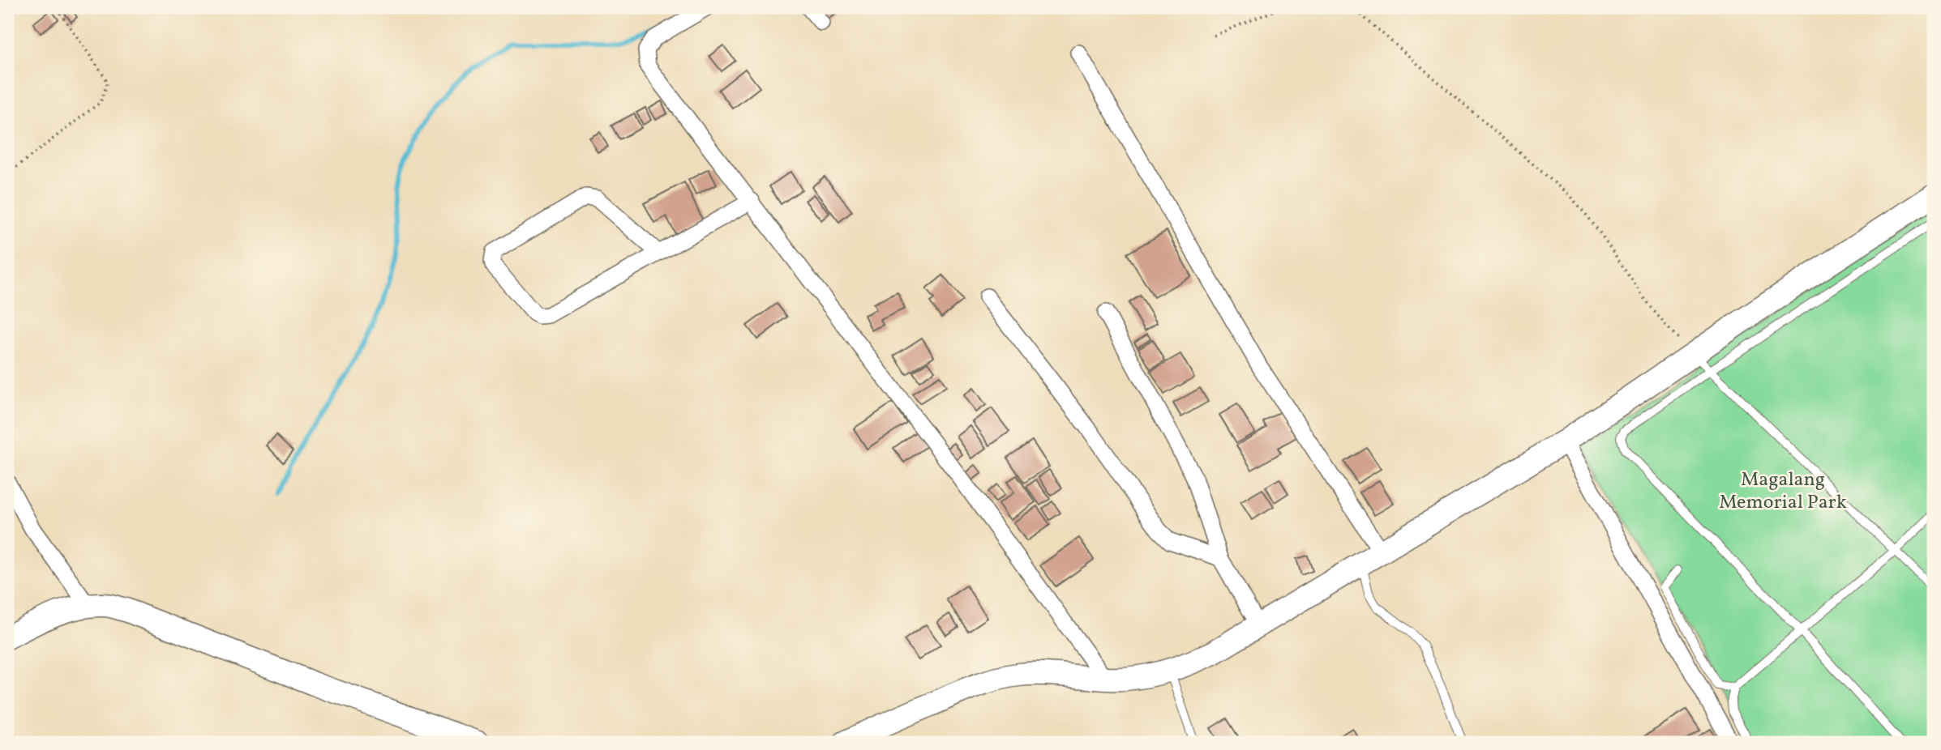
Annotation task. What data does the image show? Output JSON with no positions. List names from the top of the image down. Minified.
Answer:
{"parks":["Magalang Memorial Park"]}
